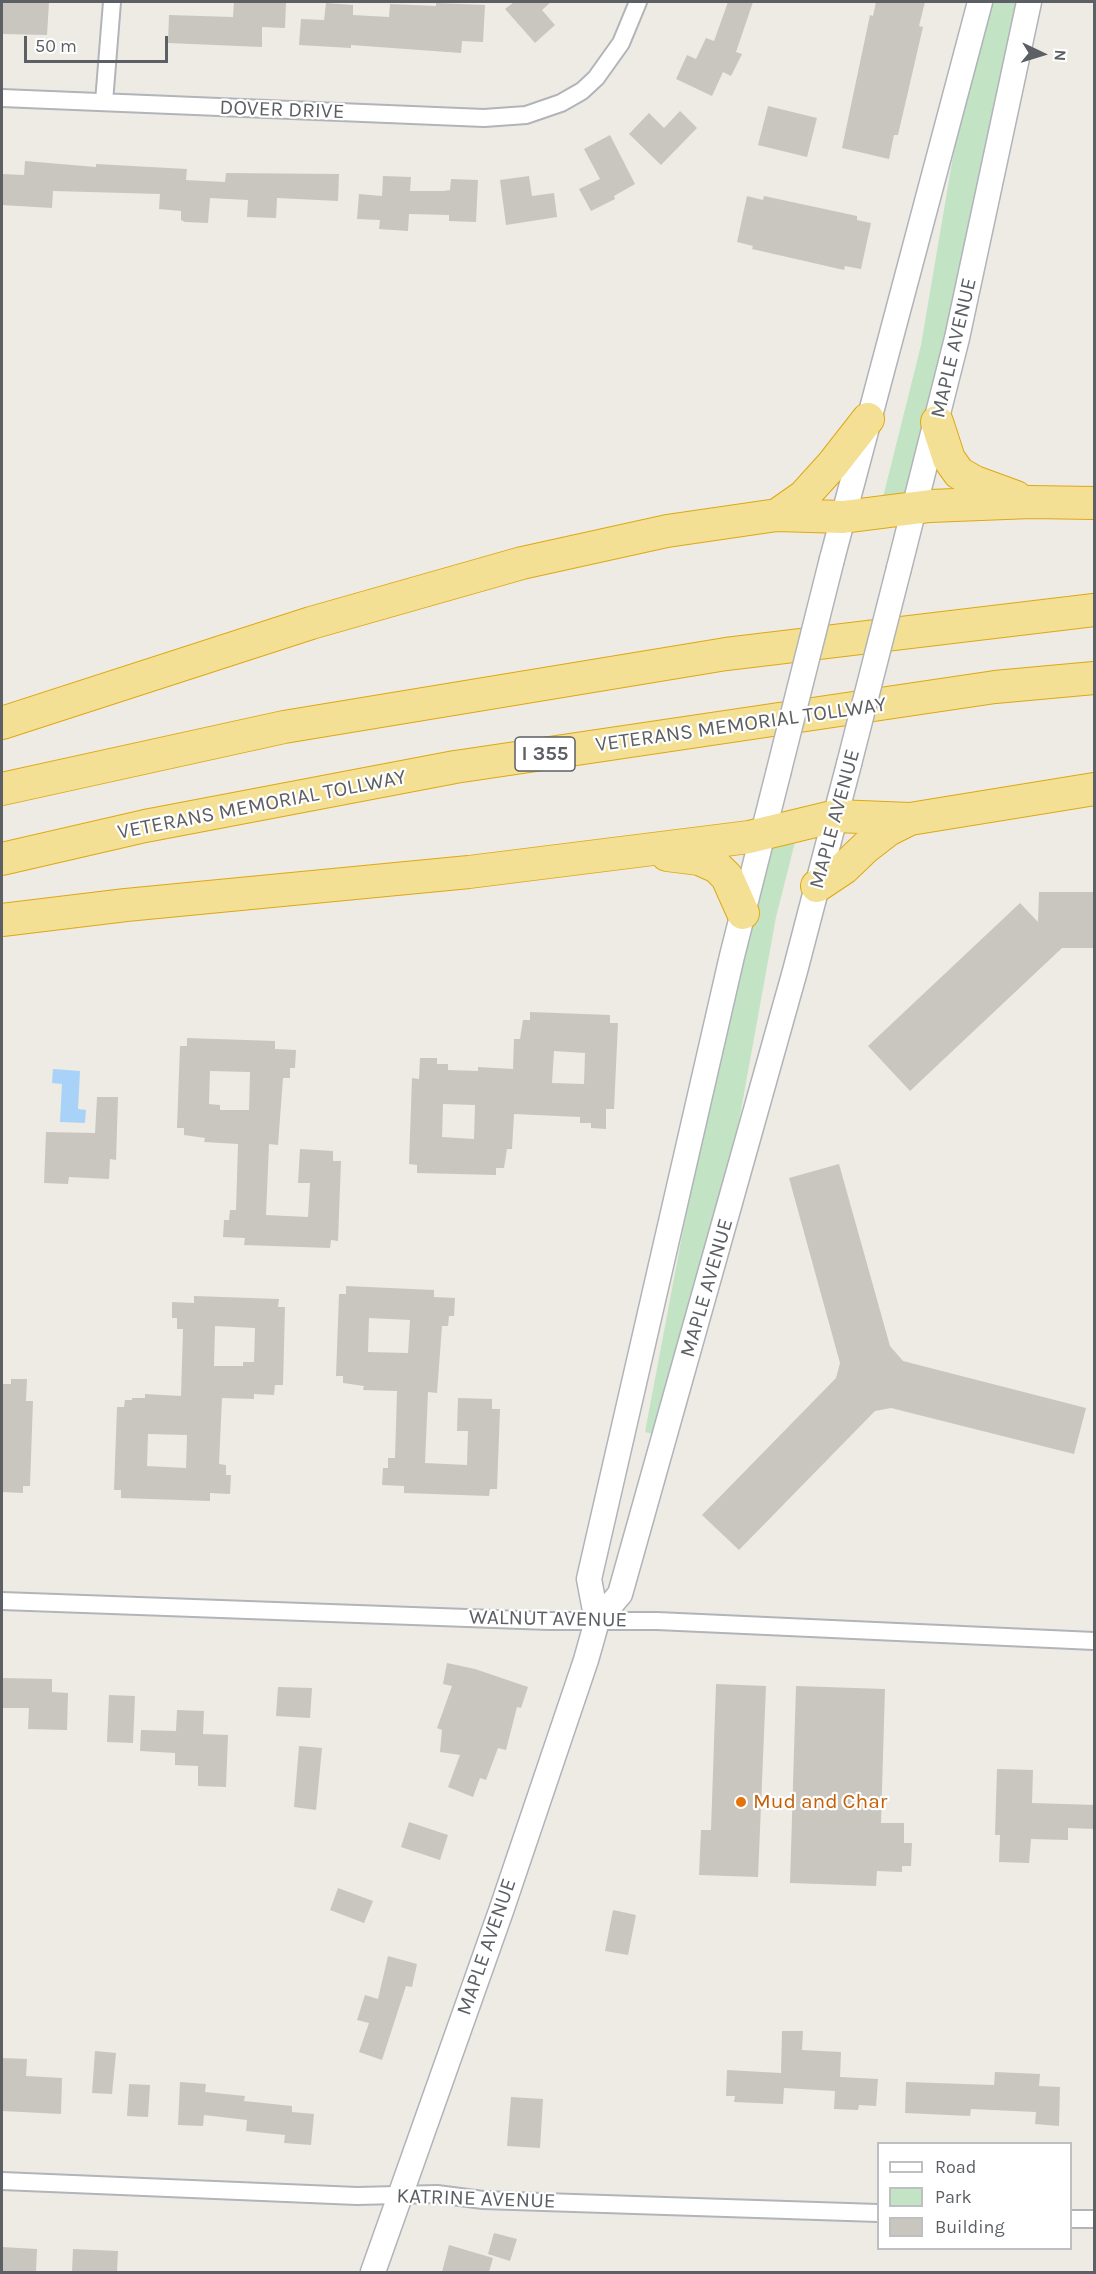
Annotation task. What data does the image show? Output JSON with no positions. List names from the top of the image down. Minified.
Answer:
{"streets":{"highway":["VETERANS MEMORIAL TOLLWAY","I 355"],"main road":["MAPLE AVENUE"],"street":["DOVER DRIVE","WALNUT AVENUE","KATRINE AVENUE"]},"crossings":[["MAPLE AVENUE","WALNUT AVENUE"],["MAPLE AVENUE","KATRINE AVENUE"]],"places":["Mud and Char"],"legend":["Road","Park","Building"],"scale_bar":"50 m","north":"right"}
